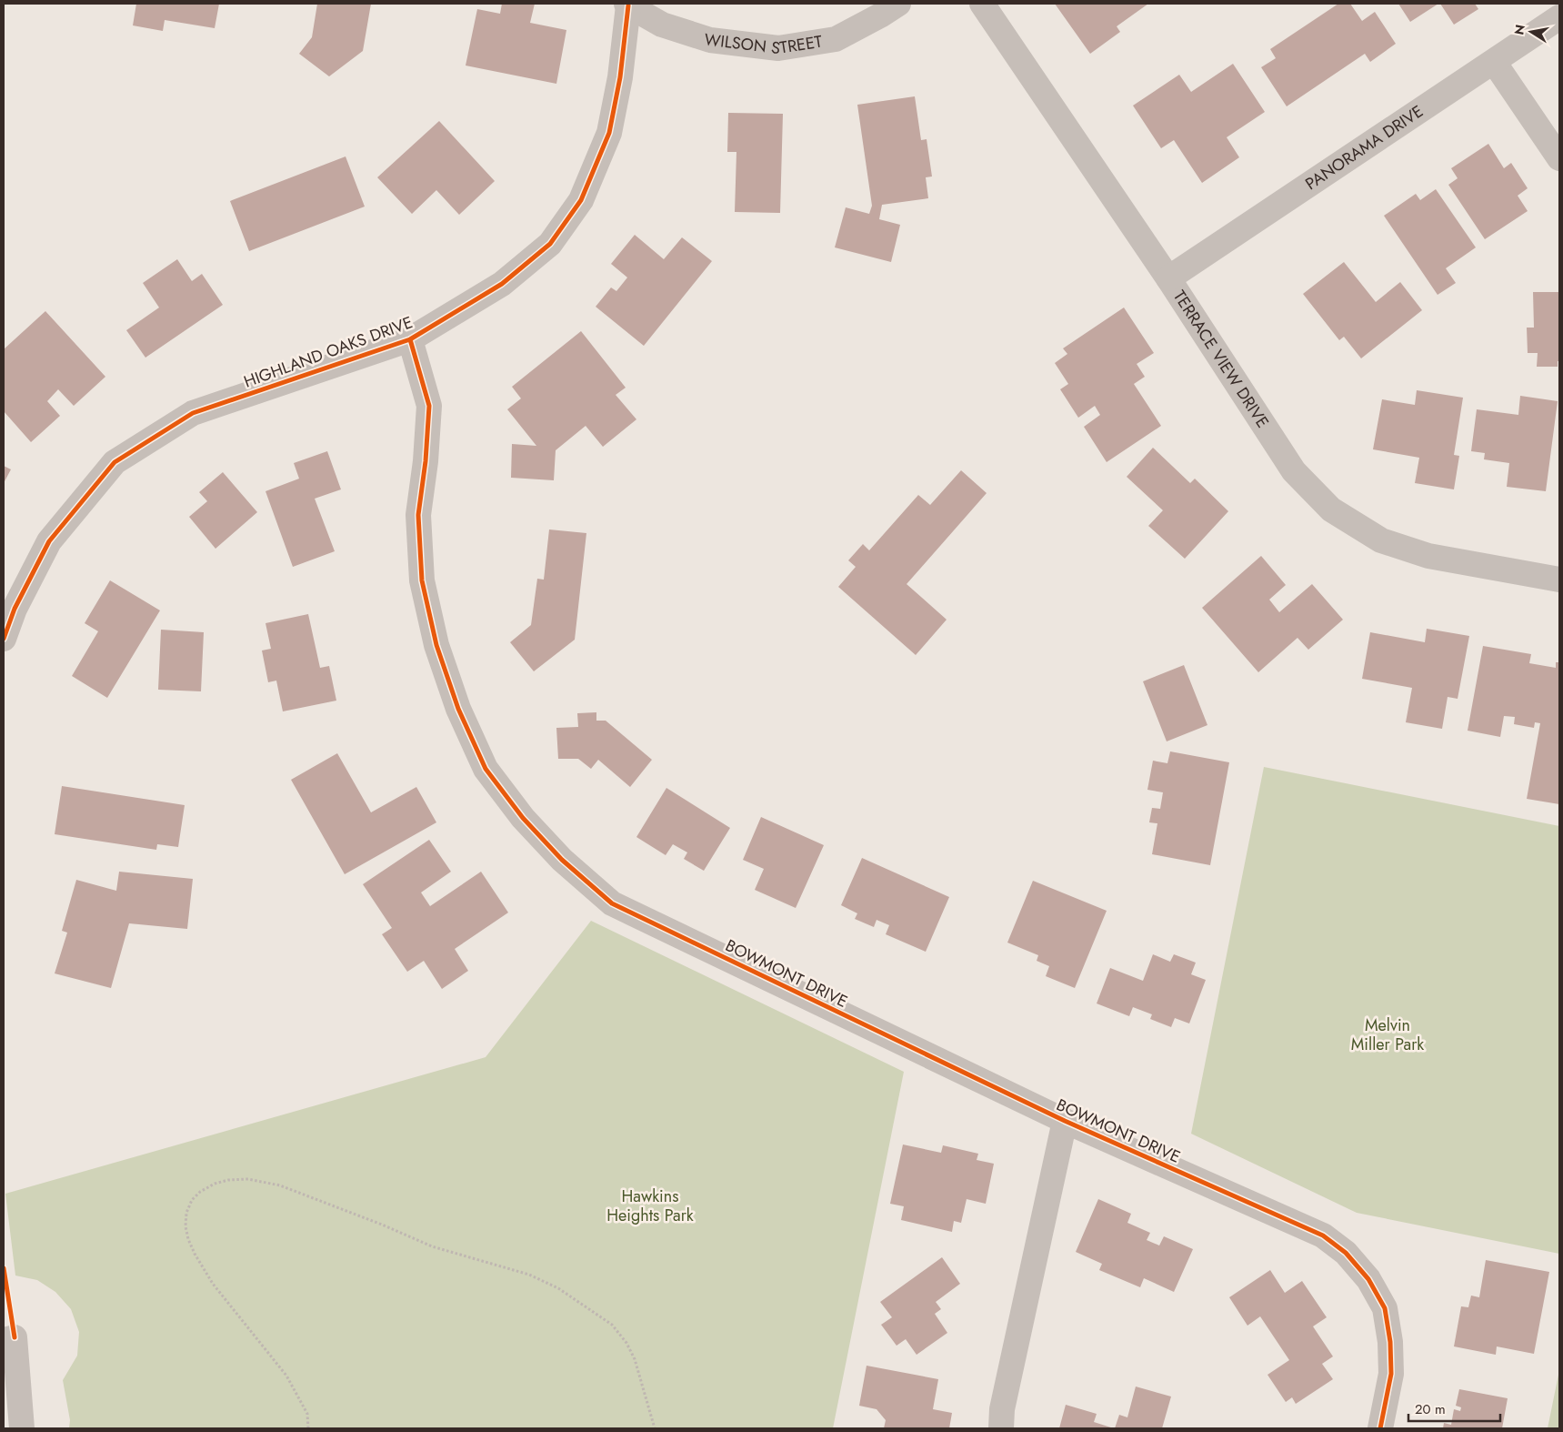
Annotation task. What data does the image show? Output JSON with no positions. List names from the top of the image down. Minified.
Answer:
{"streets":{"street":["WILSON STREET","PANORAMA DRIVE","HIGHLAND OAKS DRIVE","TERRACE VIEW DRIVE","BOWMONT DRIVE"]},"crossings":[["WILSON STREET","HIGHLAND OAKS DRIVE"],["PANORAMA DRIVE","TERRACE VIEW DRIVE"],["HIGHLAND OAKS DRIVE","BOWMONT DRIVE"]],"parks":["Melvin Miller Park","Hawkins Heights Park"],"scale_bar":"20 m","north":"left"}
